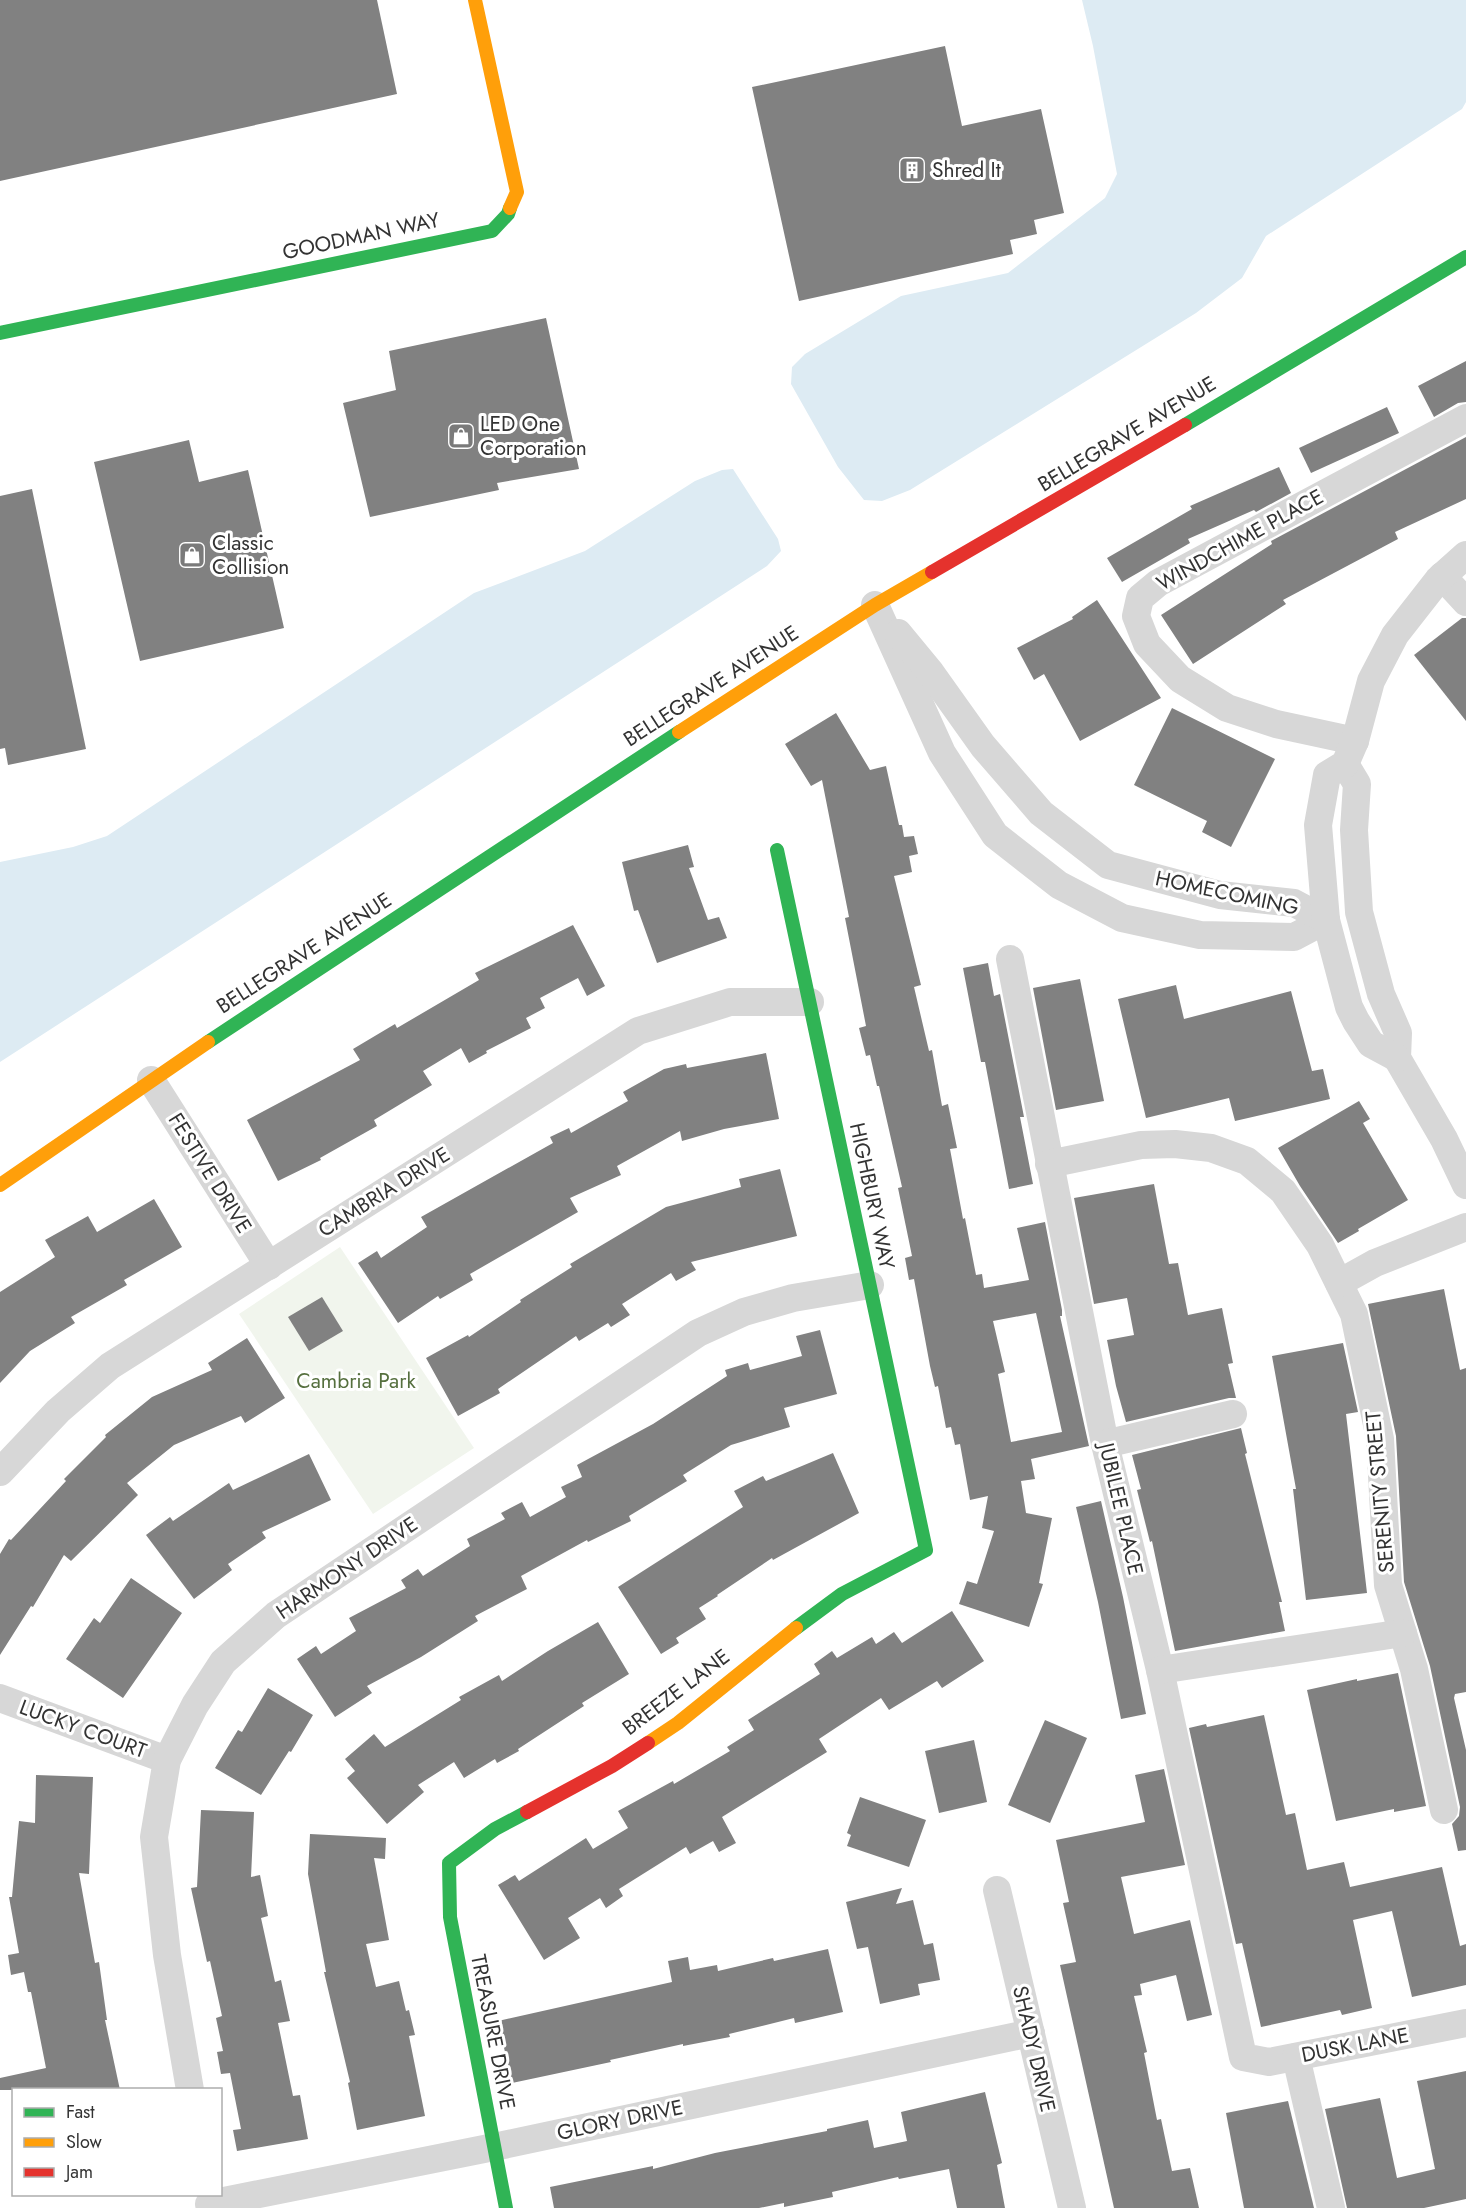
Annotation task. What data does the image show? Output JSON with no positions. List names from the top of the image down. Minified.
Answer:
{"streets":{"street":["GOODMAN WAY","BELLEGRAVE AVENUE","WINDCHIME PLACE","HOMECOMING","FESTIVE DRIVE","CAMBRIA DRIVE","HIGHBURY WAY","SERENITY STREET","JUBILEE PLACE","HARMONY DRIVE","BREEZE LANE","LUCKY COURT","TREASURE DRIVE","DUSK LANE","SHADY DRIVE","GLORY DRIVE"]},"crossings":[["BELLEGRAVE AVENUE","HOMECOMING"],["BELLEGRAVE AVENUE","FESTIVE DRIVE"],["FESTIVE DRIVE","CAMBRIA DRIVE"],["CAMBRIA DRIVE","HIGHBURY WAY"],["HIGHBURY WAY","HARMONY DRIVE"],["HIGHBURY WAY","BREEZE LANE"],["SERENITY STREET","JUBILEE PLACE"],["JUBILEE PLACE","DUSK LANE"],["HARMONY DRIVE","LUCKY COURT"],["BREEZE LANE","TREASURE DRIVE"],["TREASURE DRIVE","GLORY DRIVE"],["SHADY DRIVE","GLORY DRIVE"]],"parks":["Cambria Park"],"places":{"building":["Shred It"],"shop":["LED One Corporation","Classic Collision"]},"legend":["Fast","Slow","Jam"]}
